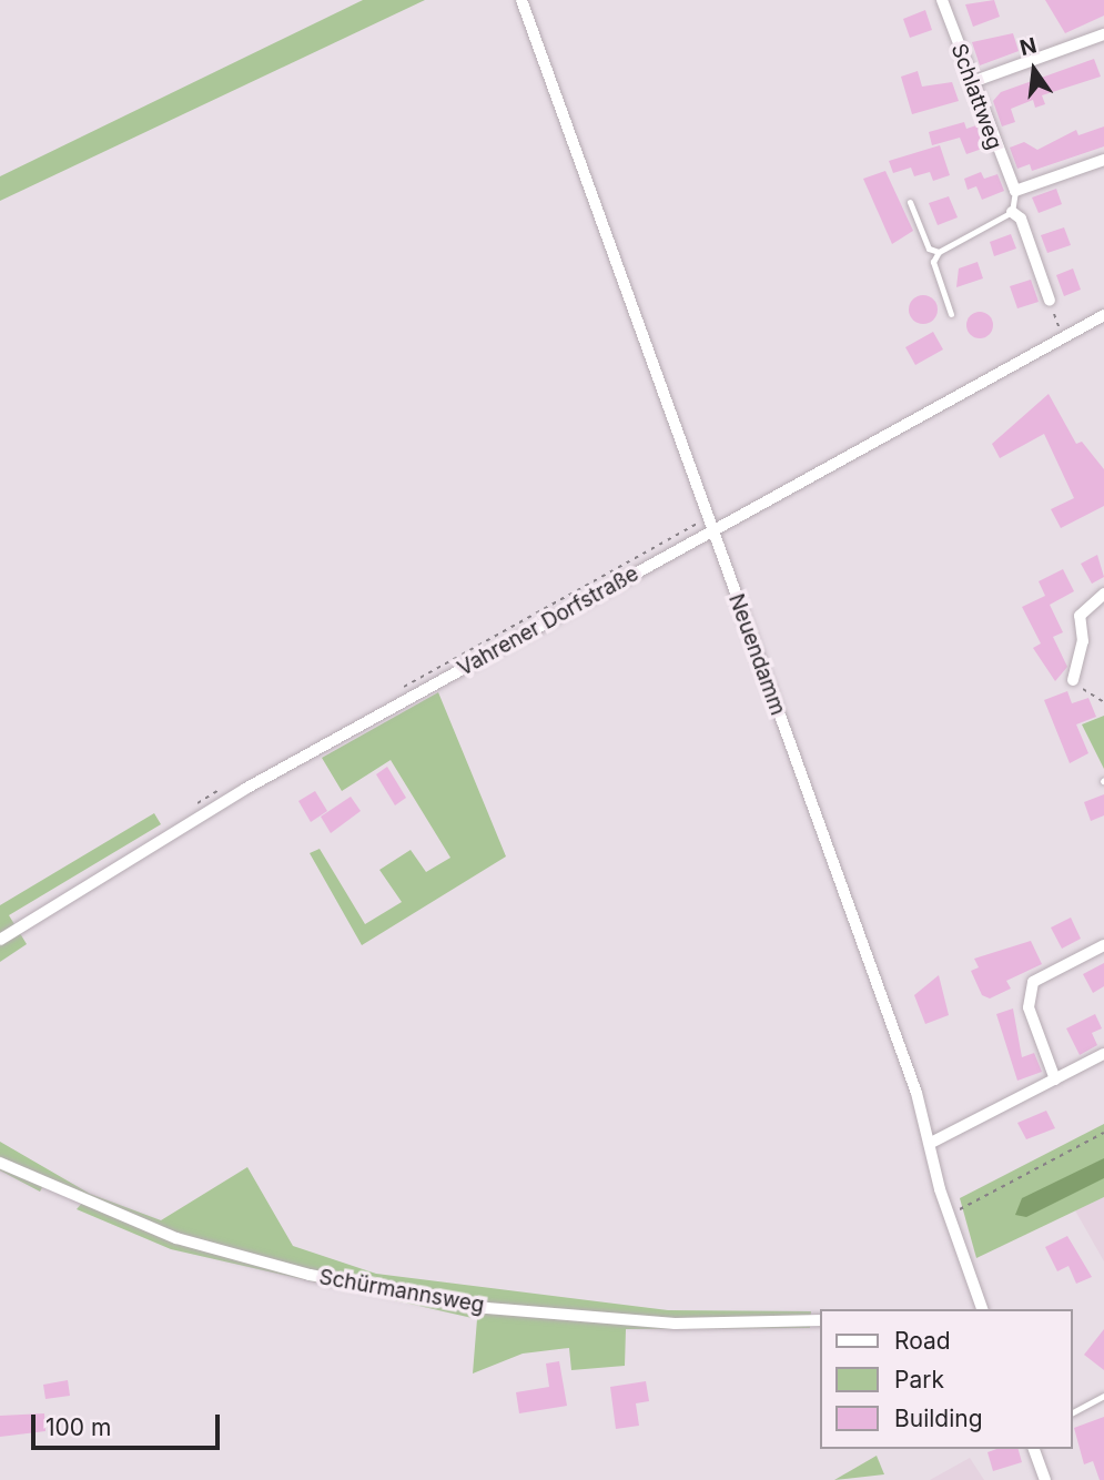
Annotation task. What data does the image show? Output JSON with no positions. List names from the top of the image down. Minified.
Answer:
{"streets":{"street":["Schlattweg","Vahrener Dorfstraße","Neuendamm","Schürmannsweg"]},"crossings":[["Vahrener Dorfstraße","Neuendamm"]],"legend":["Road","Park","Building"],"scale_bar":"100 m","north":"top"}
